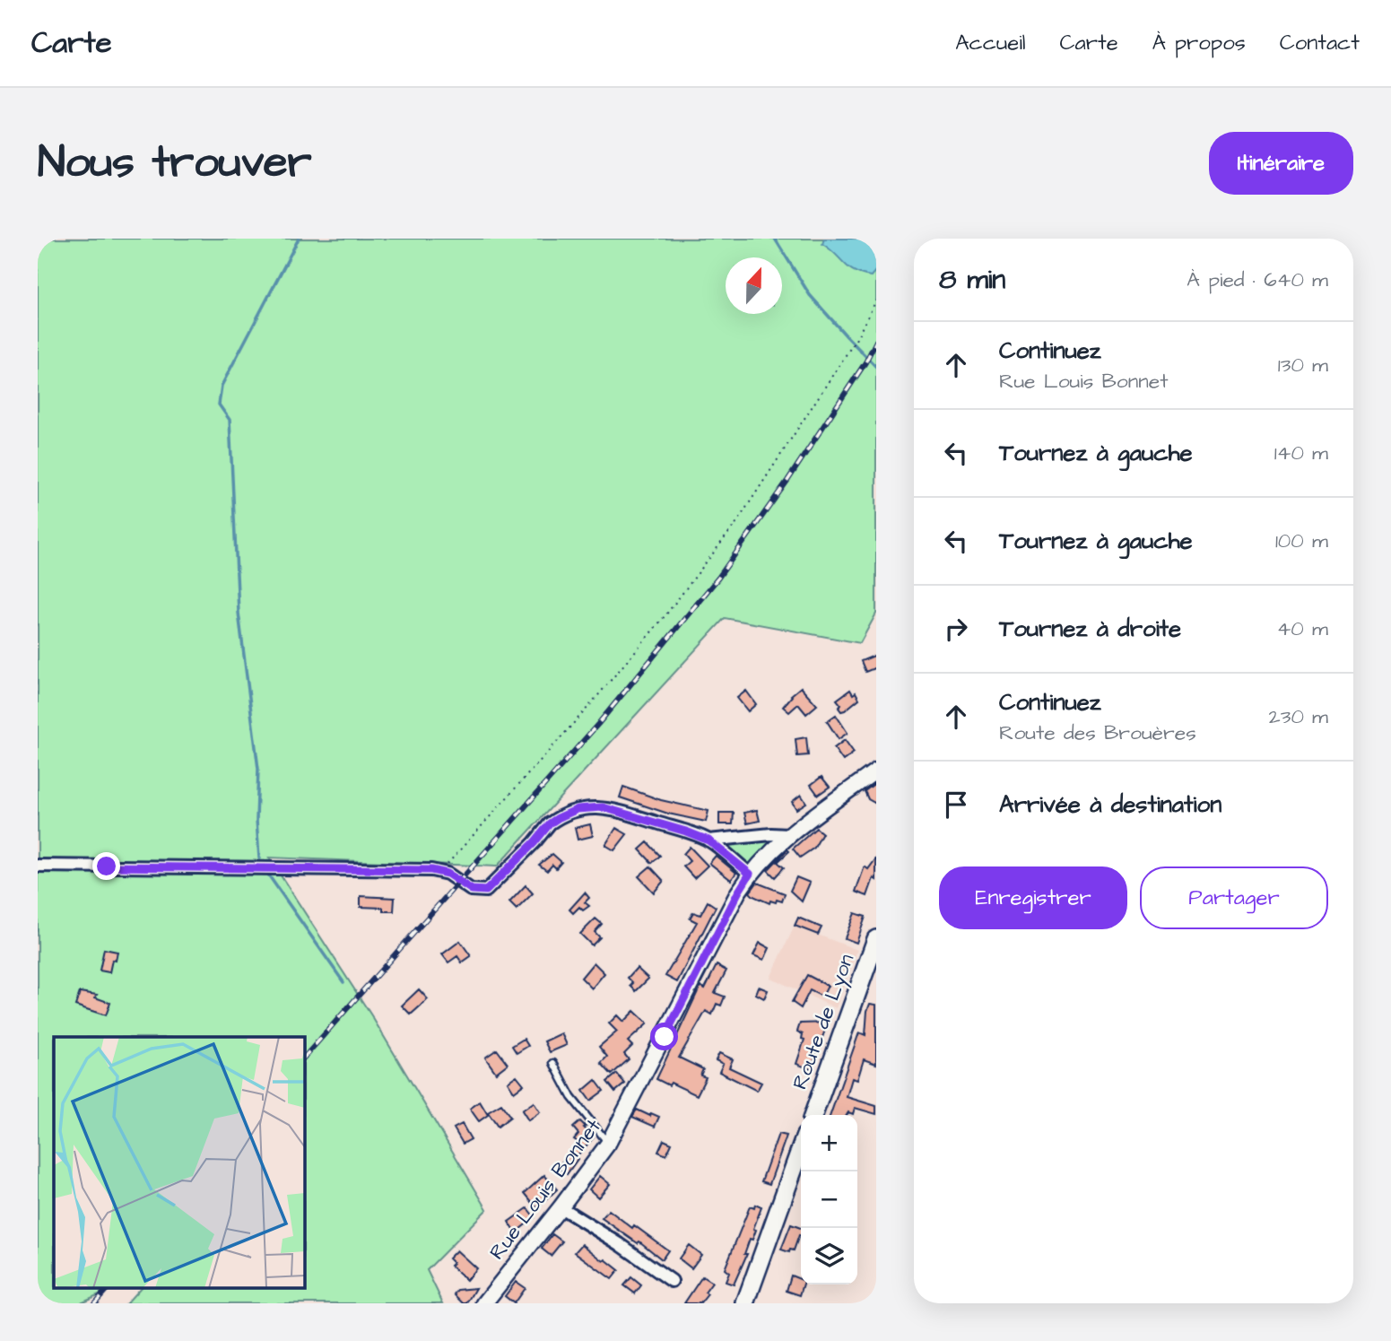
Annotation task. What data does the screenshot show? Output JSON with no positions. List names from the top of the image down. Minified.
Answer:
{"streets":{"main road":["Route de Lyon"],"street":["Rue Louis Bonnet"]},"north":"top","page":{"header":"Carte","nav":["Accueil","Carte","À propos","Contact"],"buttons":["Itinéraire",["Enregistrer","Partager"]],"title":"Nous trouver","heading":["8 min","À pied · 640 m"],"list":[["Continuez","Rue Louis Bonnet","130 m"],["Tournez à gauche","140 m"],["Tournez à gauche","100 m"],["Tournez à droite","40 m"],["Continuez","Route des Brouères","230 m"],"Arrivée à destination"],"map_buttons":["+","−"]}}
